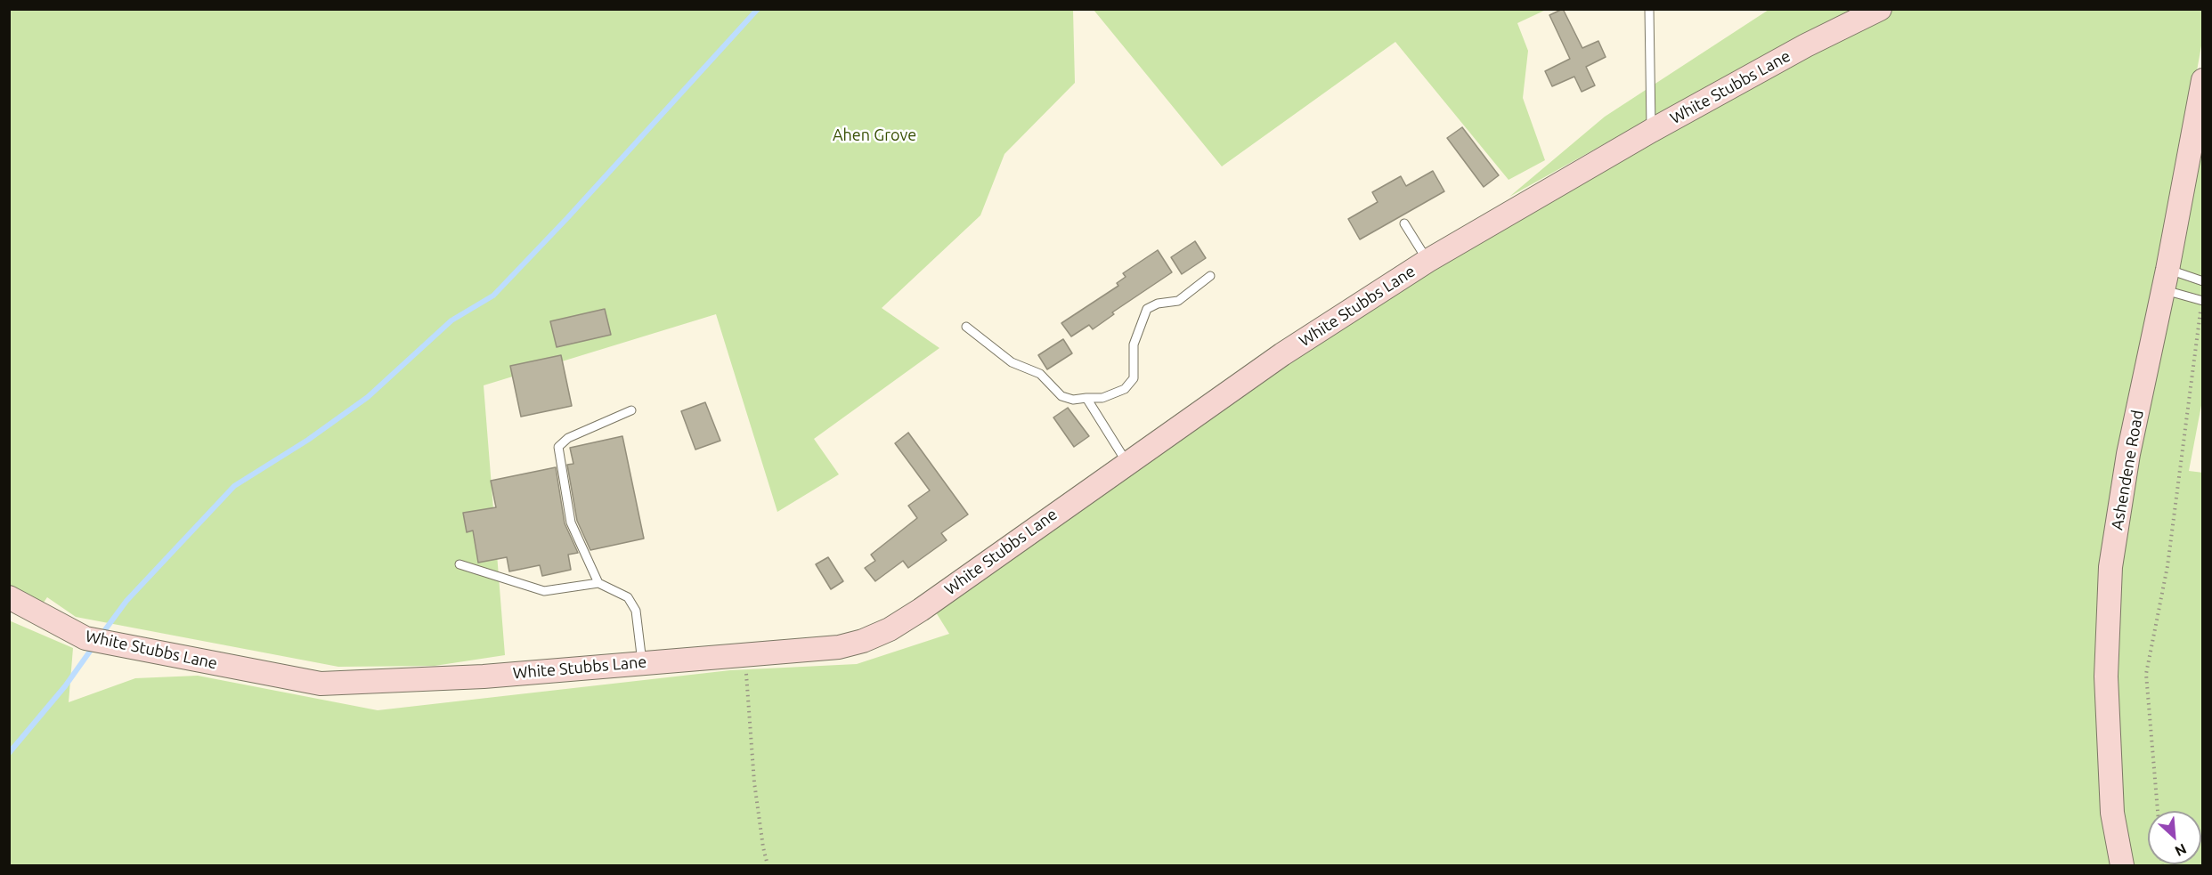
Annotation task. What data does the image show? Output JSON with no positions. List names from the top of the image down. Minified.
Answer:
{"streets":{"street":["White Stubbs Lane","Ashendene Road"]},"parks":["Ahen Grove"],"north":"bottom right"}
